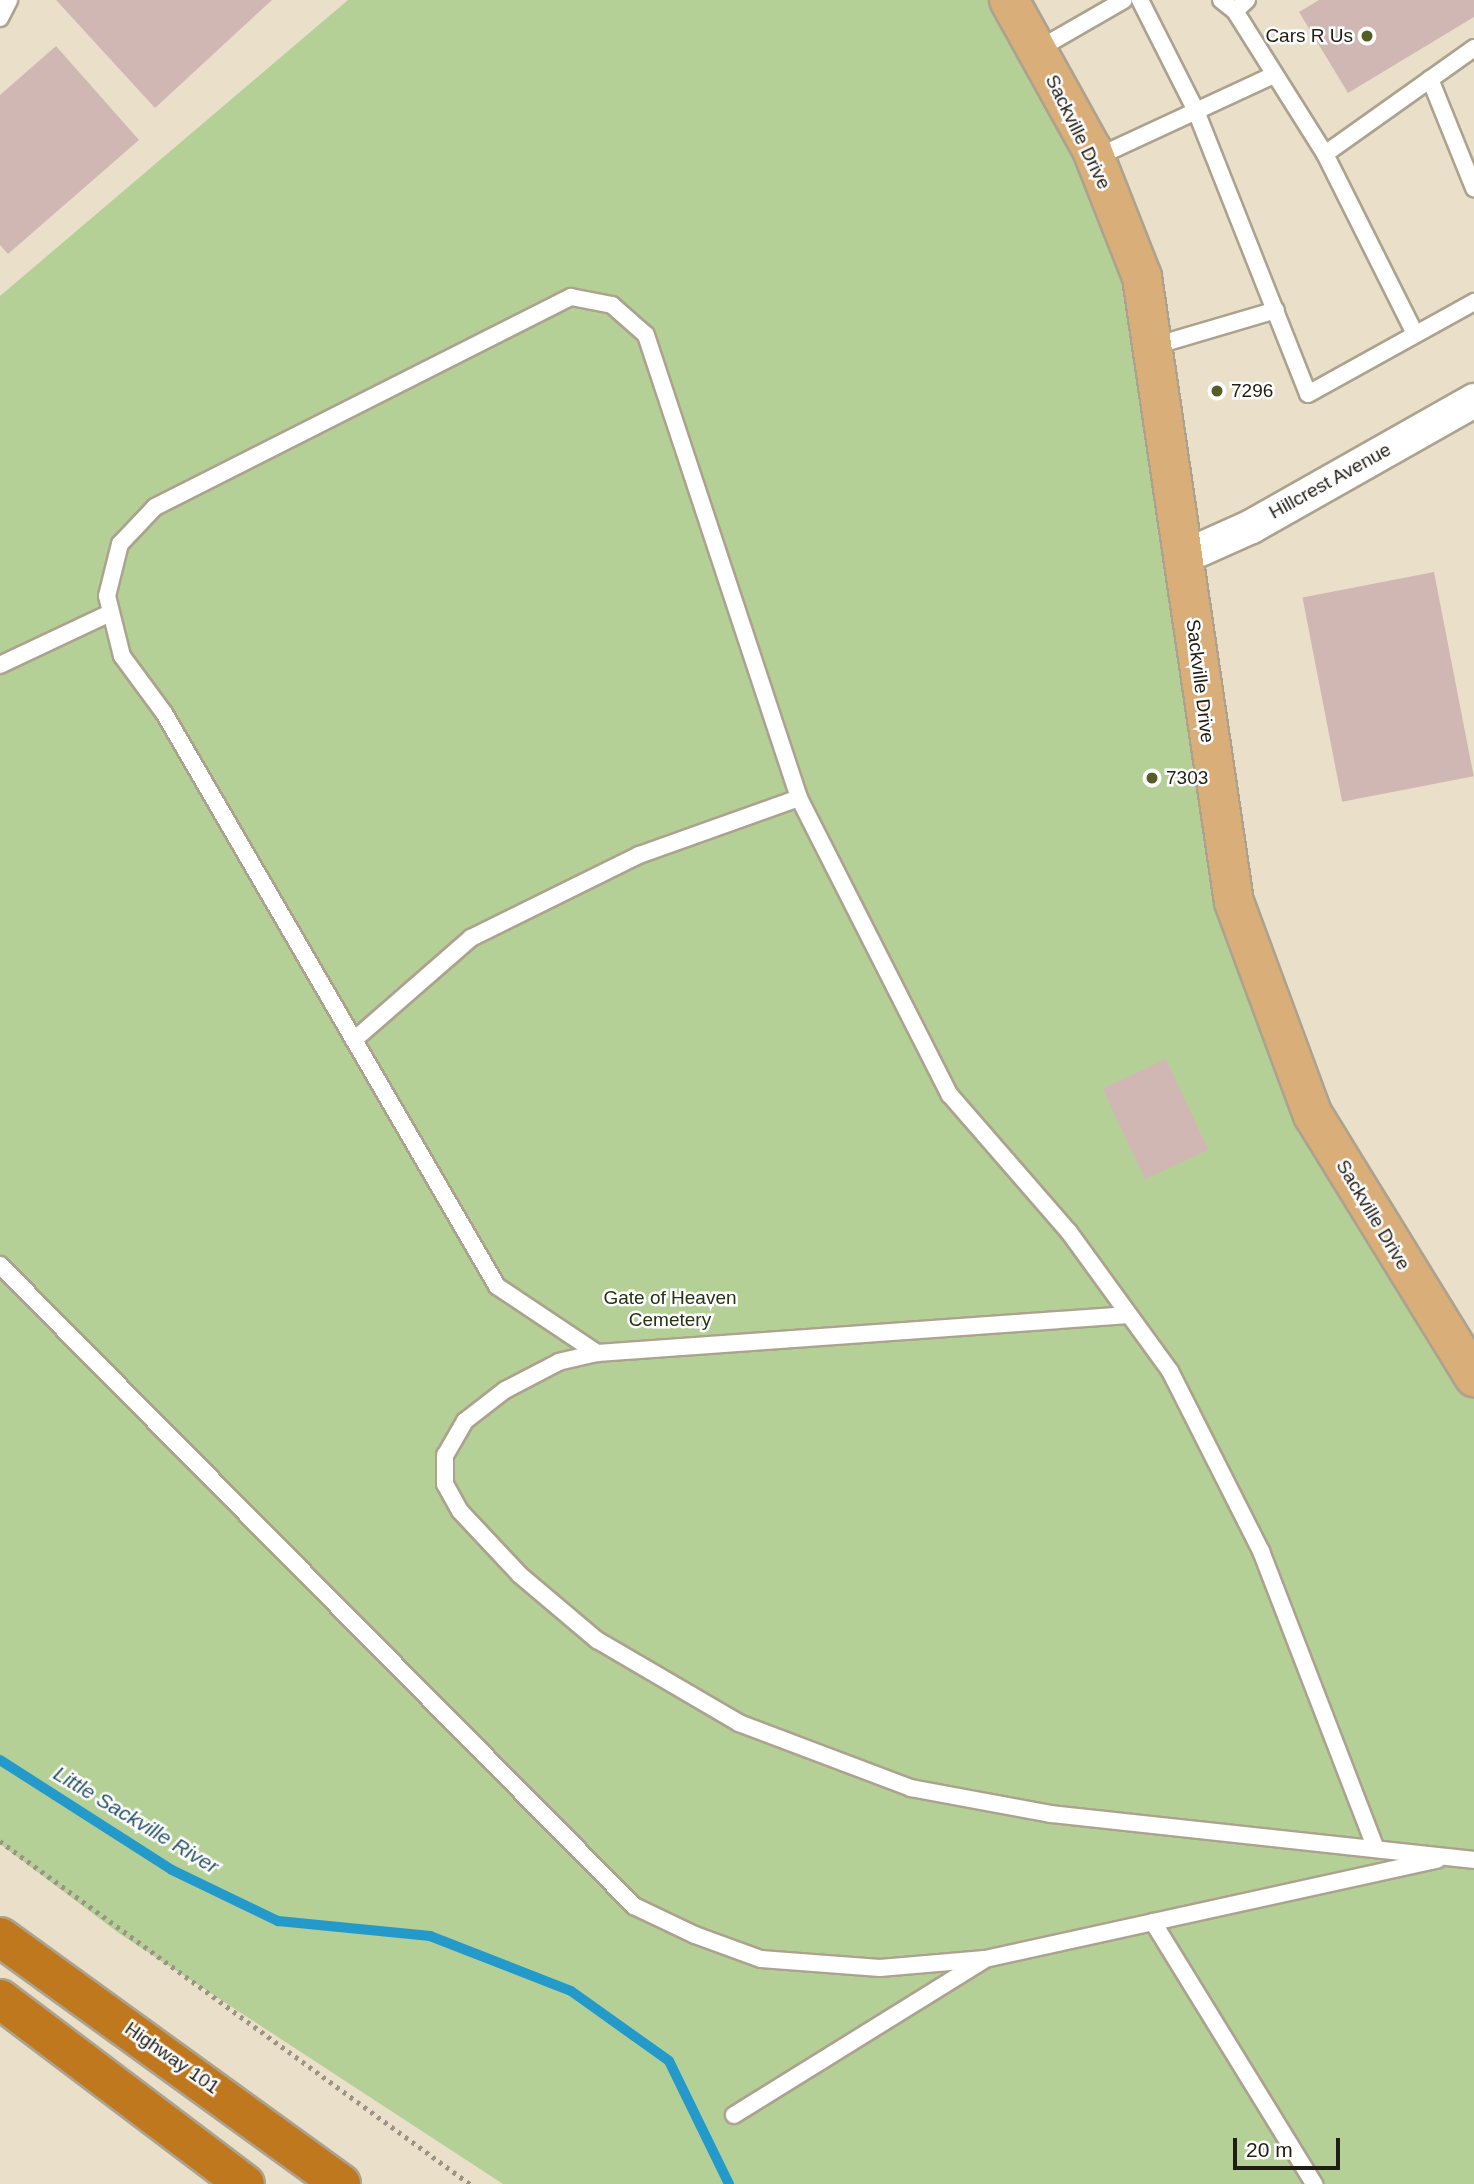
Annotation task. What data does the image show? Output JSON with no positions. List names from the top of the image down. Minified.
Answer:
{"streets":{"highway":["Highway 101"],"main road":["Sackville Drive"],"street":["Hillcrest Avenue"]},"crossings":[["Sackville Drive","Hillcrest Avenue"]],"water":["Little Sackville River"],"parks":["Gate of Heaven Cemetery"],"places":["Cars R Us","7296","7303"],"scale_bar":"20 m"}
